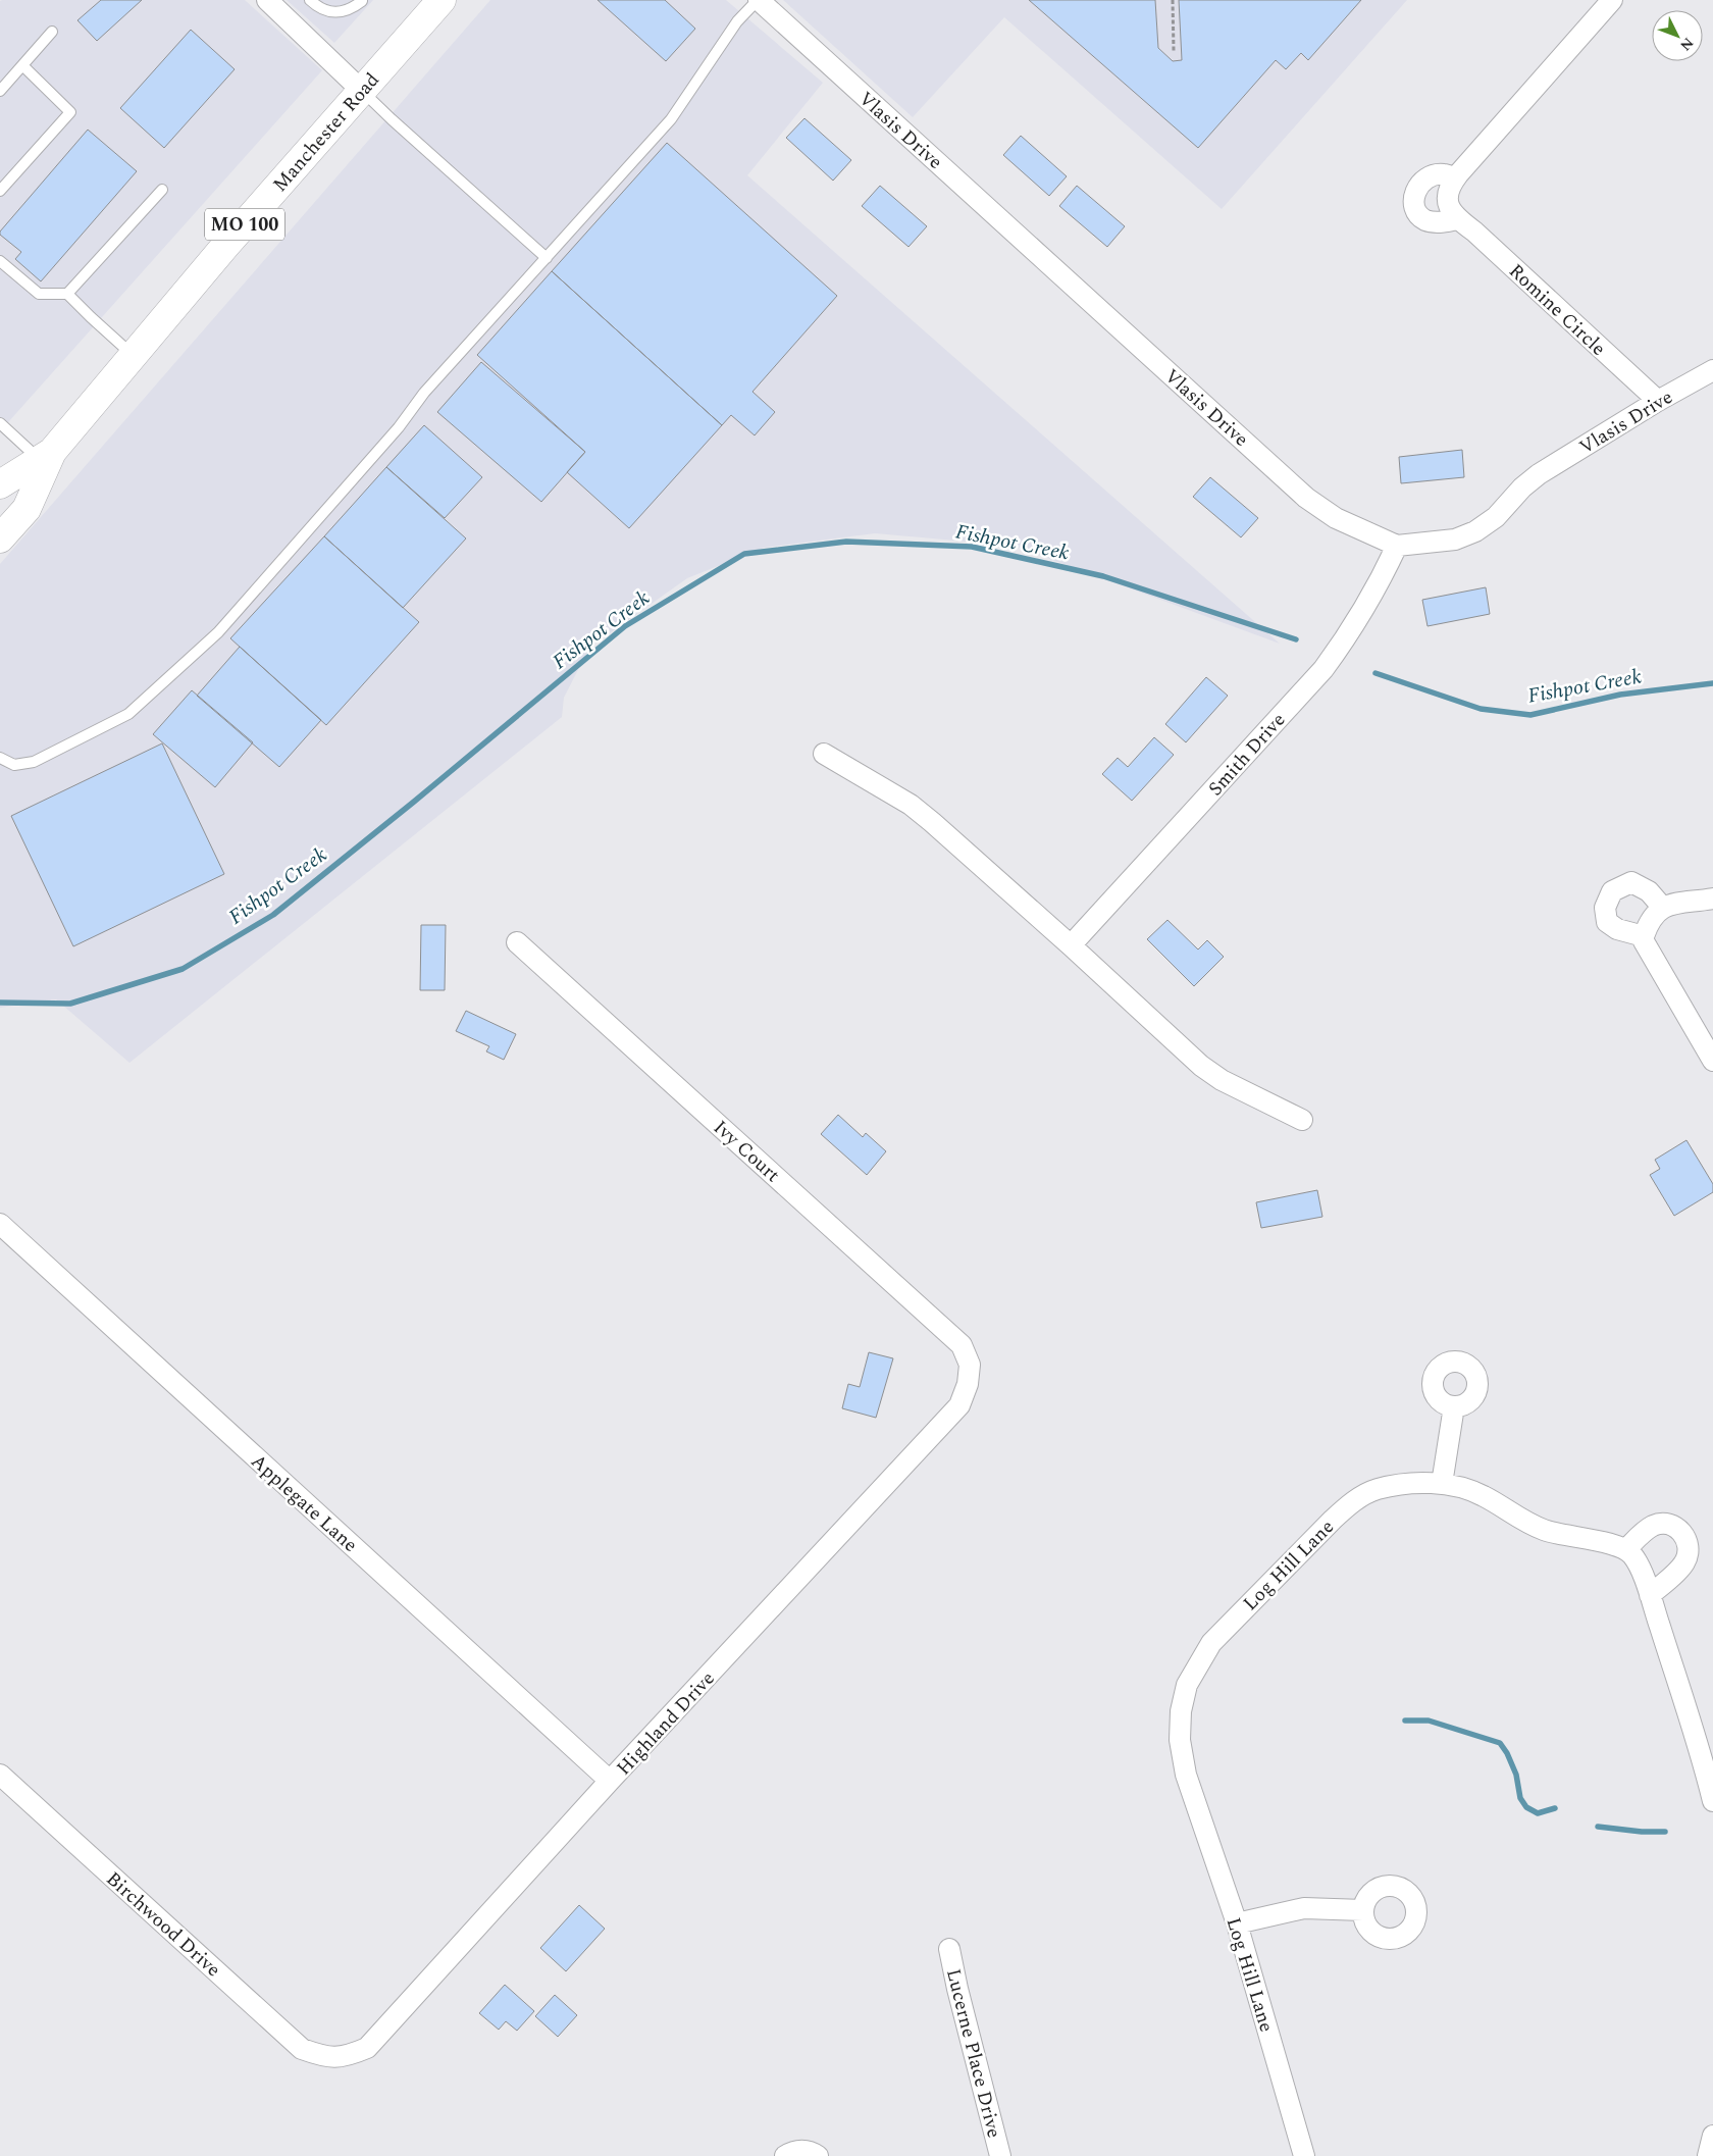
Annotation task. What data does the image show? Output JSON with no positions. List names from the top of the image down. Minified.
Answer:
{"streets":{"highway":["Manchester Road","MO 100"],"street":["Vlasis Drive","Romine Circle","Smith Drive","Ivy Court","Applegate Lane","Log Hill Lane","Highland Drive","Birchwood Drive","Lucerne Place Drive"]},"crossings":[["Vlasis Drive","Romine Circle"],["Vlasis Drive","Smith Drive"],["Ivy Court","Highland Drive"],["Applegate Lane","Highland Drive"],["Highland Drive","Birchwood Drive"]],"water":["Fishpot Creek"],"north":"bottom right"}
